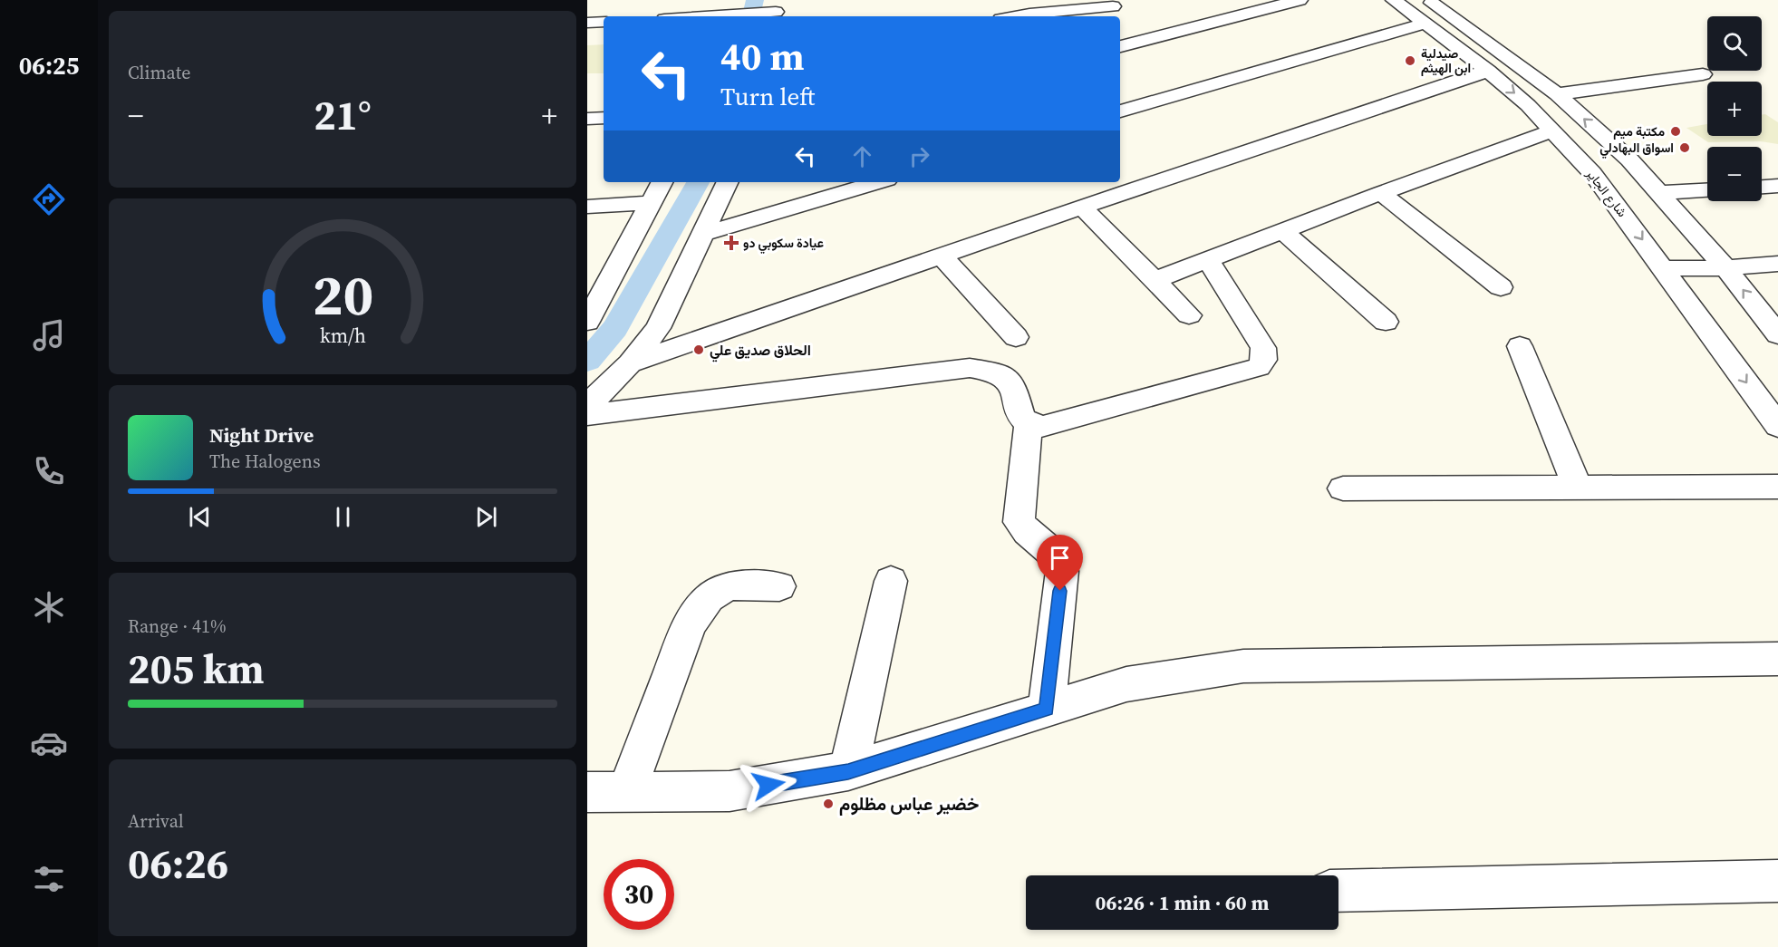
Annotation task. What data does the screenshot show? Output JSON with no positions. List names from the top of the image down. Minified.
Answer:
{"streets":{"street":["شارع الجاير"]},"places":{"other":["صيدلية ابن الهيثم","مكتبة ميم","اسواق البهادلي","الحلاق صديق علي","خضير عباس مظلوم"],"health":["عيادة سكوبي دو"]},"page":{"tabs":"06:25","tile":["Climate",["Range · 41%","205 km"],["Arrival","06:26"]],"map_buttons":["+","−"],"turn":["40 m","Turn left"],"heat":["−","21°","+"],"song":["Night Drive","The Halogens"],"limit":"30","trip":"06:26 · 1 min · 60 m","gauge":["20","km/h"]}}
